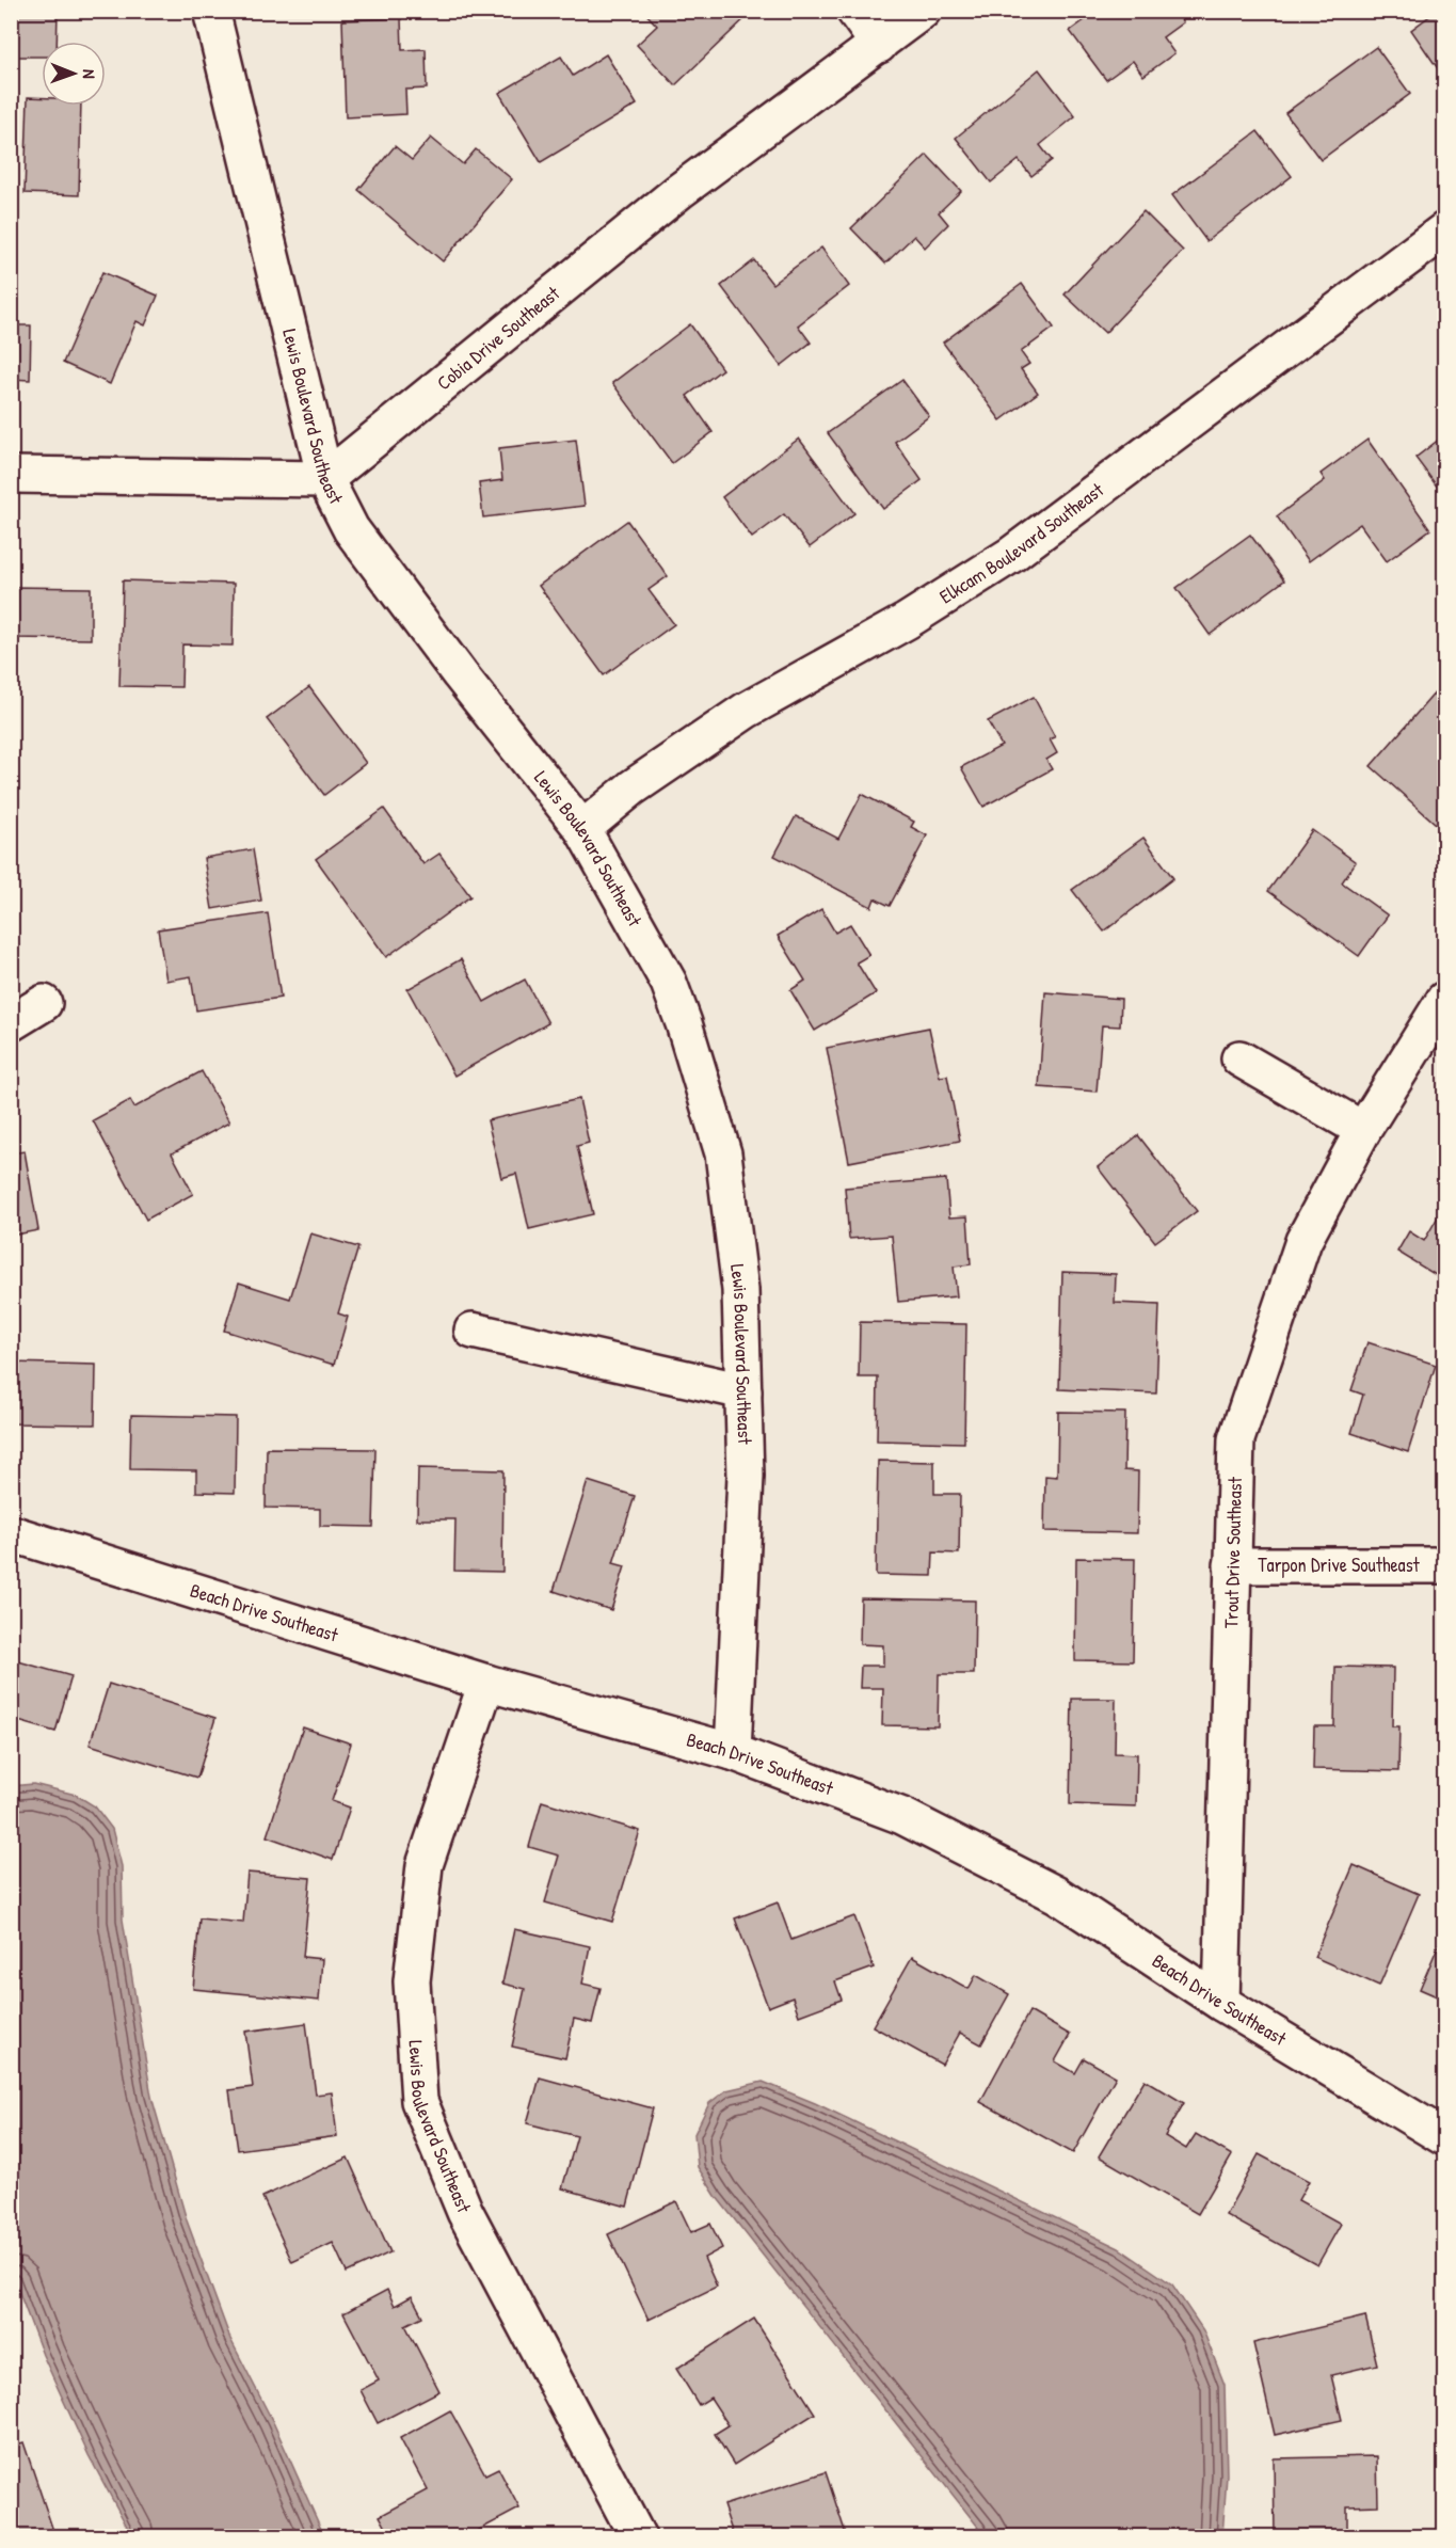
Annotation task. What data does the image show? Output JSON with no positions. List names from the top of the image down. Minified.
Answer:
{"streets":{"street":["Cobia Drive Southeast","Lewis Boulevard Southeast","Elkcam Boulevard Southeast","Trout Drive Southeast","Tarpon Drive Southeast","Beach Drive Southeast"]},"crossings":[["Cobia Drive Southeast","Lewis Boulevard Southeast"],["Lewis Boulevard Southeast","Elkcam Boulevard Southeast"],["Lewis Boulevard Southeast","Beach Drive Southeast"],["Trout Drive Southeast","Tarpon Drive Southeast"],["Trout Drive Southeast","Beach Drive Southeast"]],"north":"right"}
